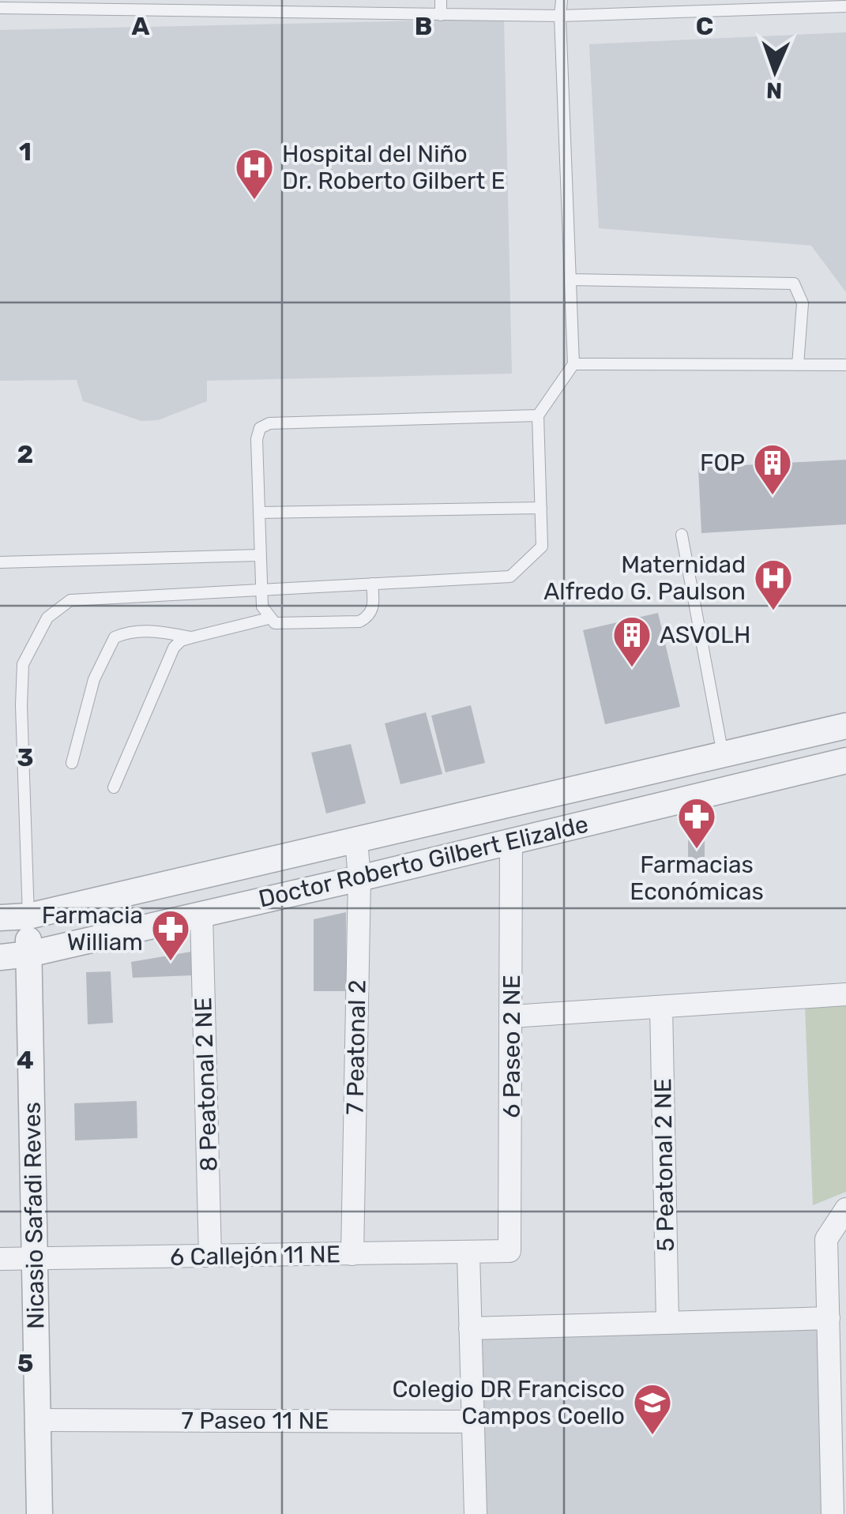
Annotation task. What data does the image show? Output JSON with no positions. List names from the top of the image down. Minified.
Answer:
{"streets":{"street":["Doctor Roberto Gilbert Elizalde","6 Paseo 2 NE","7 Peatonal 2","8 Peatonal 2 NE","5 Peatonal 2 NE","Nicasio Safadi Reves","6 Callejón 11 NE","7 Paseo 11 NE"]},"crossings":[["Doctor Roberto Gilbert Elizalde","6 Paseo 2 NE"],["Doctor Roberto Gilbert Elizalde","7 Peatonal 2"],["Doctor Roberto Gilbert Elizalde","8 Peatonal 2 NE"],["Doctor Roberto Gilbert Elizalde","Nicasio Safadi Reves"],["6 Paseo 2 NE","6 Callejón 11 NE"],["7 Peatonal 2","6 Callejón 11 NE"],["8 Peatonal 2 NE","6 Callejón 11 NE"],["Nicasio Safadi Reves","6 Callejón 11 NE"],["Nicasio Safadi Reves","7 Paseo 11 NE"]],"places":{"hospital":["Hospital del Niño Dr. Roberto Gilbert E","Maternidad Alfredo G. Paulson"],"building":["FOP","ASVOLH"],"pharmacy":["Farmacias Económicas","Farmacia William"],"school or university":["Colegio DR Francisco Campos Coello"]},"north":"bottom","grid":{"columns":["A","B","C"],"rows":["1","2","3","4","5"]}}
